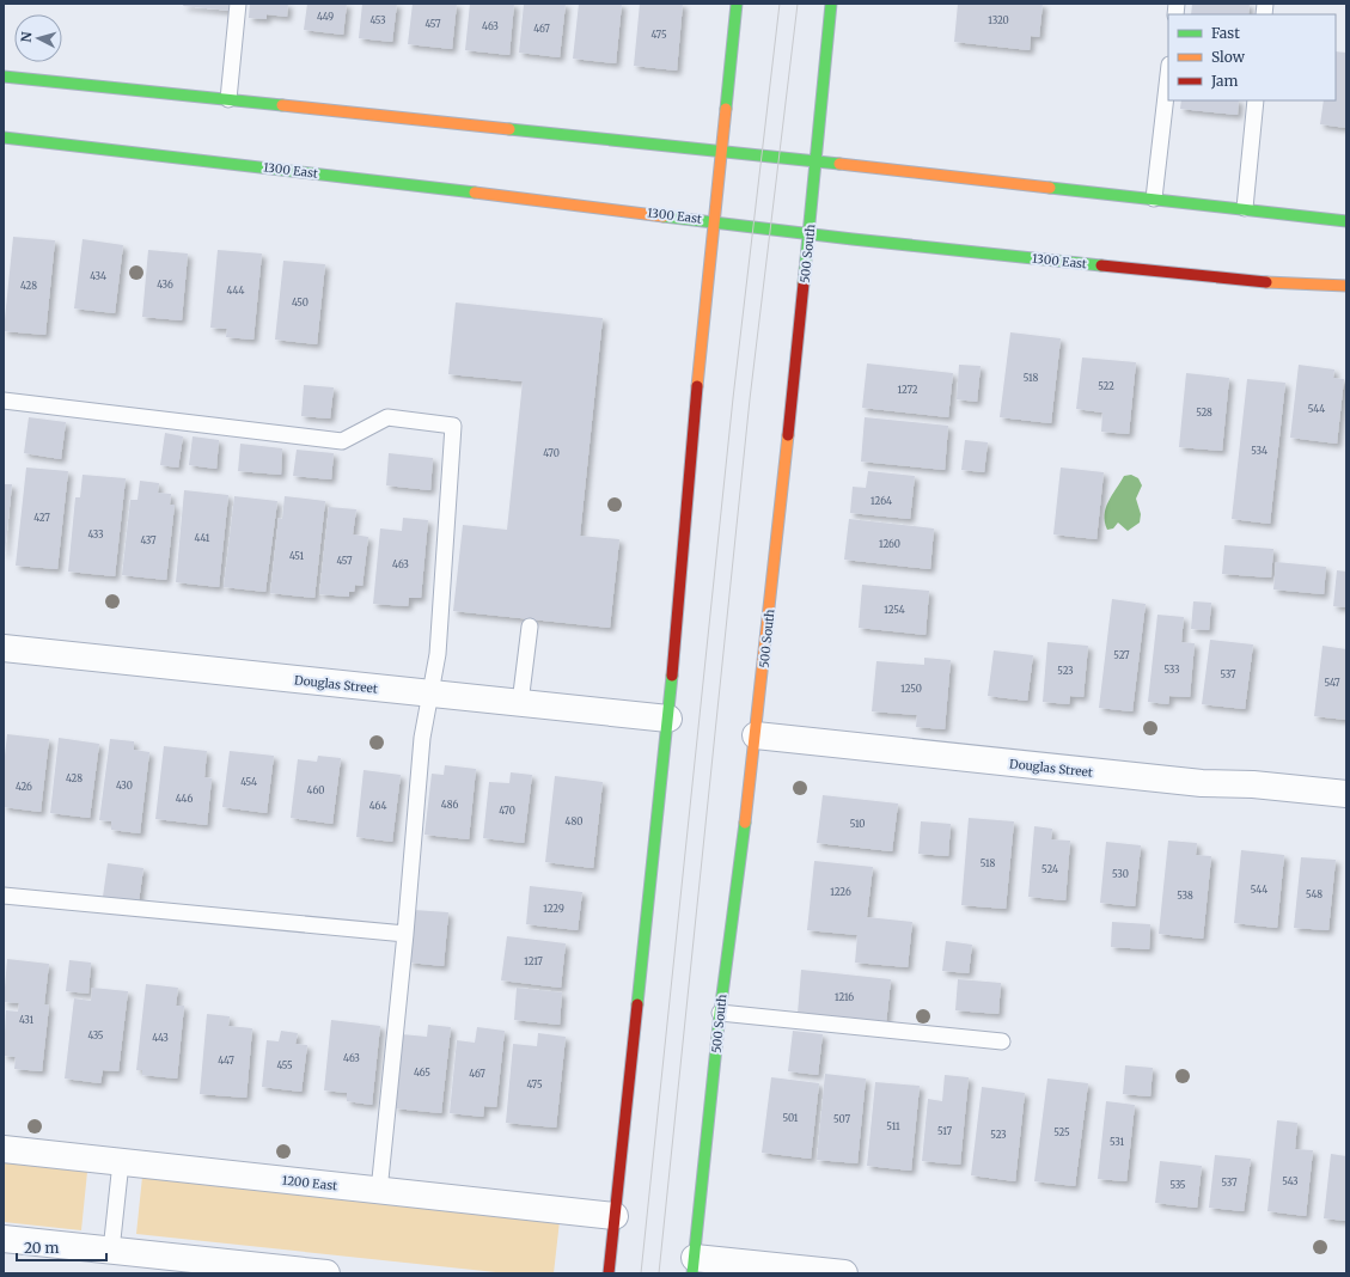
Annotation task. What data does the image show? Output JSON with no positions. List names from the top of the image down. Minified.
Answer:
{"streets":{"main road":["1300 East","500 South"],"street":["Douglas Street","1200 East"]},"crossings":[["1300 East","500 South"],["500 South","Douglas Street"]],"house_numbers":["449","453","1320","457","463","467","475","434","436","428","444","450","518","522","1272","544","528","534","470","1264","427","433","441","437","1260","451","457","463","1254","527","533","523","537","547","1250","428","454","430","426","460","446","486","464","470","480","510","518","524","530","544","1226","548","538","1229","1217","1216","431","435","443","463","447","455","465","467","475","501","507","511","517","525","523","531","543","537","535"],"legend":["Fast","Slow","Jam"],"scale_bar":"20 m","north":"left"}
